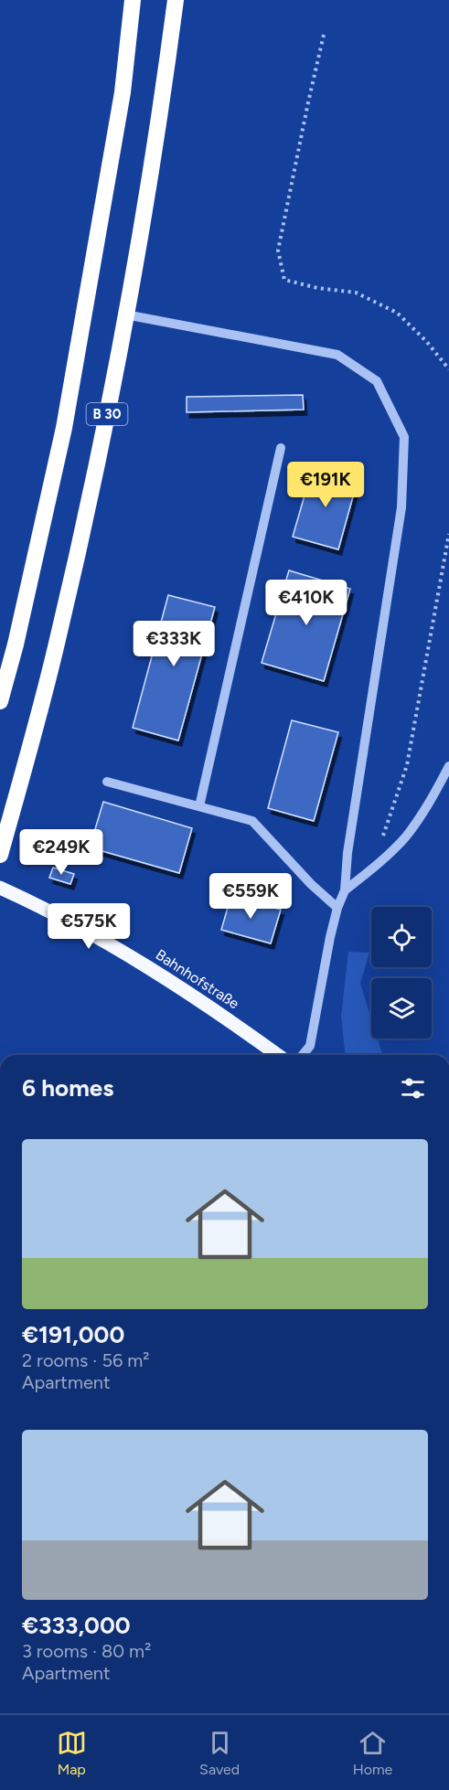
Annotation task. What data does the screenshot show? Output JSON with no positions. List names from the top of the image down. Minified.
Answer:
{"streets":{"highway":["B 30"],"main road":["Bahnhofstraße"]},"page":{"price":["€191K","€410K","€333K","€249K","€559K","€575K"],"heading":"6 homes","list":[{"name":"€191,000","note":"2 rooms · 56 m² · Apartment"},{"name":"€333,000","note":"3 rooms · 80 m² · Apartment"}],"tabs":["Map","Saved","Home"]}}
